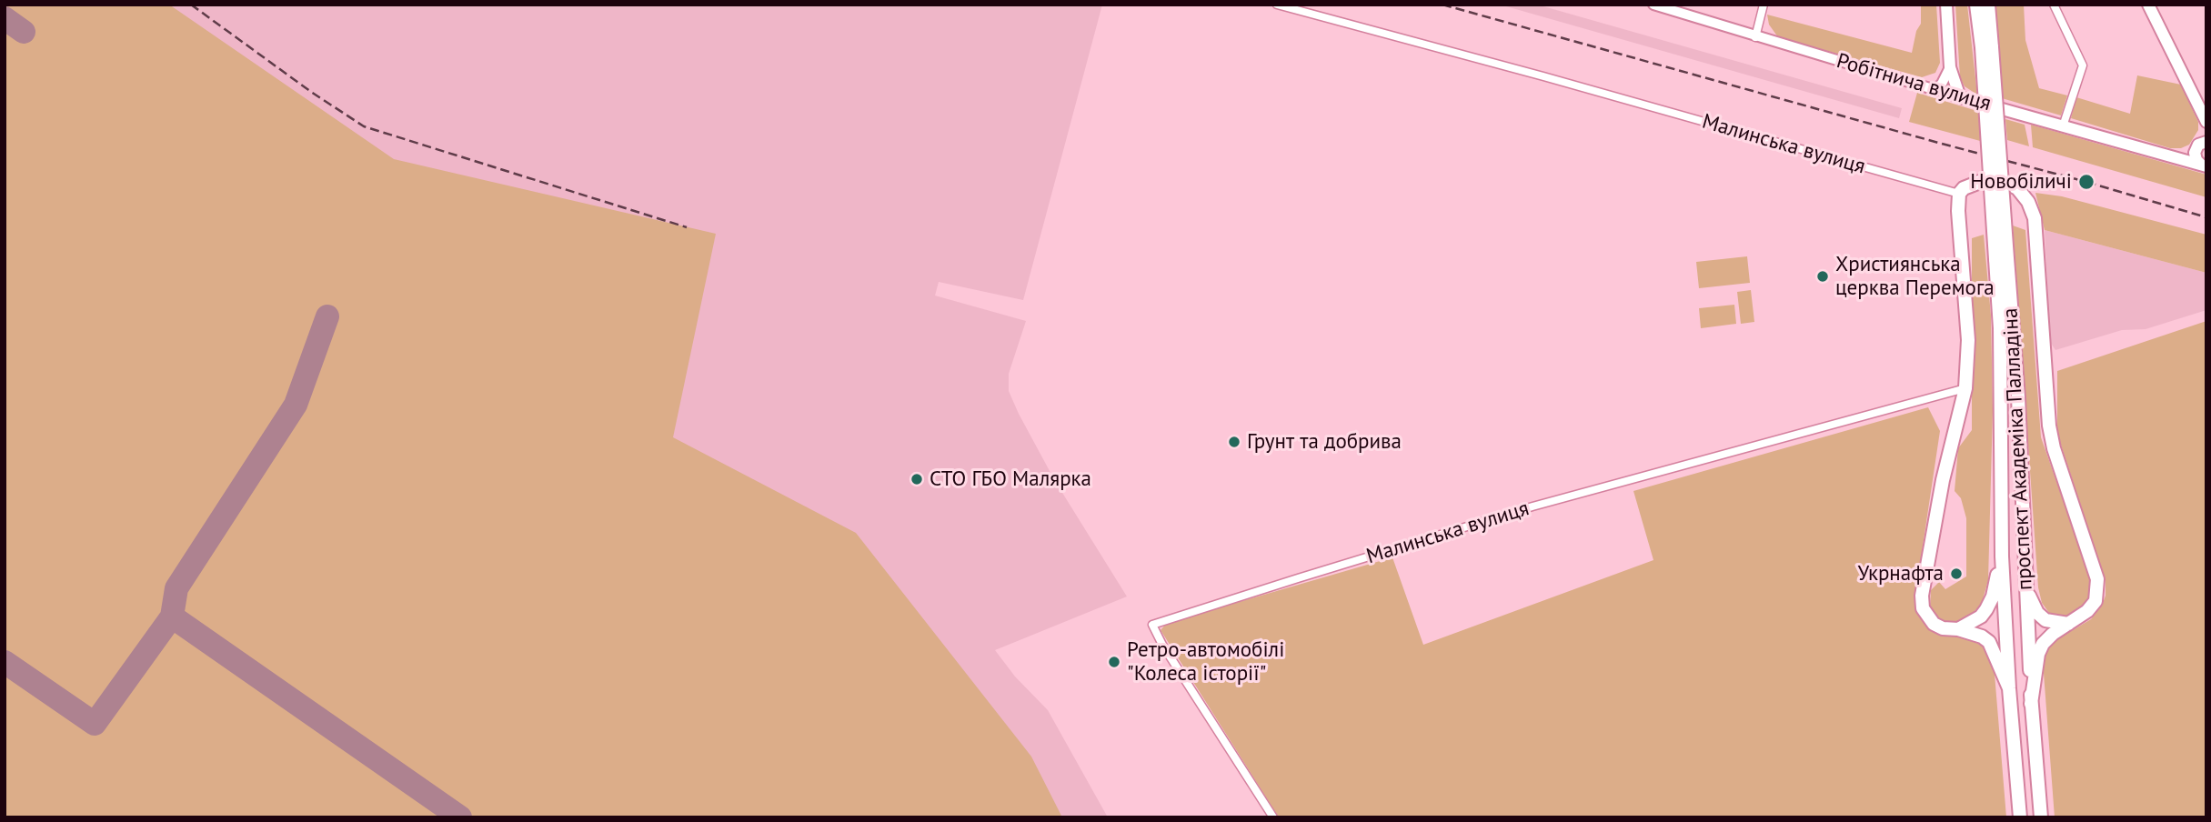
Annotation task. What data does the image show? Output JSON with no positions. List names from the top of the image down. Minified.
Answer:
{"streets":{"highway":["проспект Академіка Палладіна"],"main road":["Робітнича вулиця"],"street":["Малинська вулиця"]},"places":["Новобіличі","Християнська церква Перемога","Грунт та добрива","СТО ГБО Малярка","Укрнафта","Ретро-автомобілі \"Колеса історії\""]}
